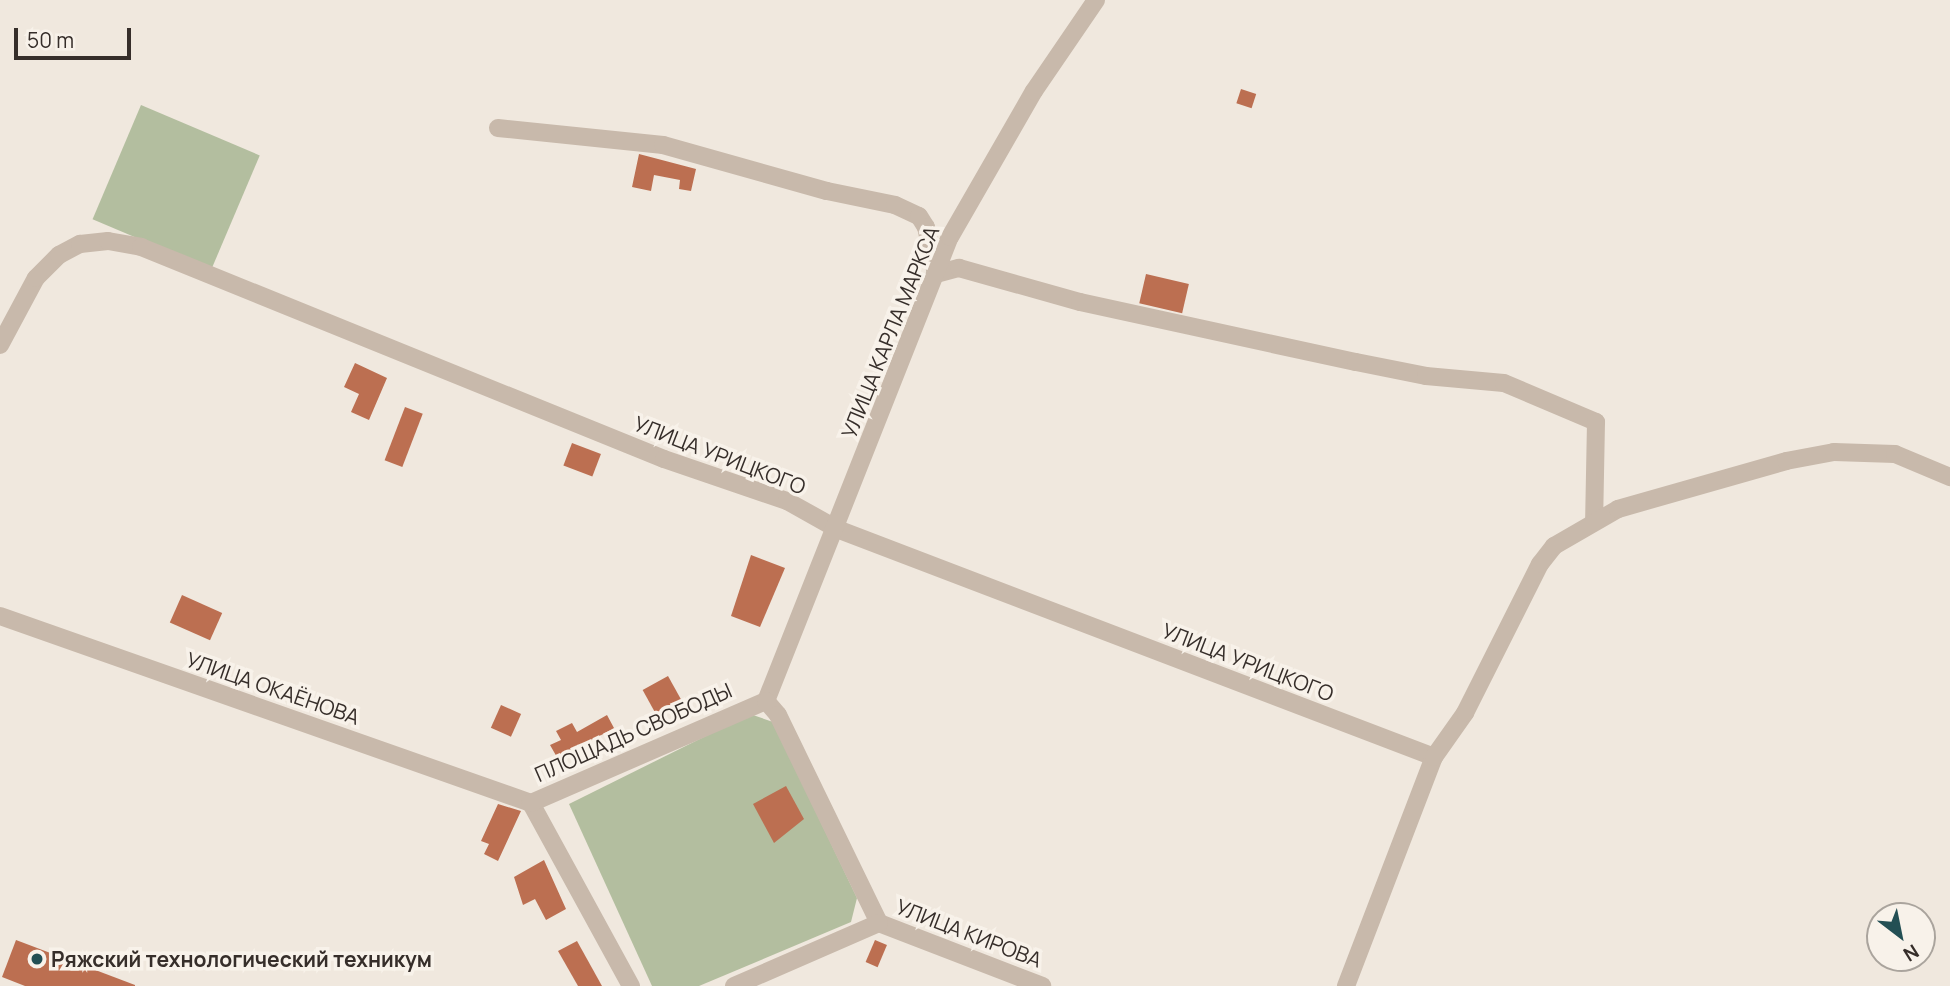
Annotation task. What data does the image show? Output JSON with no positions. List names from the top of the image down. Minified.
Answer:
{"streets":{"street":["УЛИЦА КАРЛА МАРКСА","УЛИЦА УРИЦКОГО","УЛИЦА ОКАЁНОВА","ПЛОЩАДЬ СВОБОДЫ","УЛИЦА КИРОВА"]},"crossings":[["УЛИЦА КАРЛА МАРКСА","УЛИЦА УРИЦКОГО"],["УЛИЦА КАРЛА МАРКСА","ПЛОЩАДЬ СВОБОДЫ"],["УЛИЦА ОКАЁНОВА","ПЛОЩАДЬ СВОБОДЫ"],["ПЛОЩАДЬ СВОБОДЫ","УЛИЦА КИРОВА"]],"places":["Ряжский технологический техникум"],"scale_bar":"50 m","north":"bottom right"}
